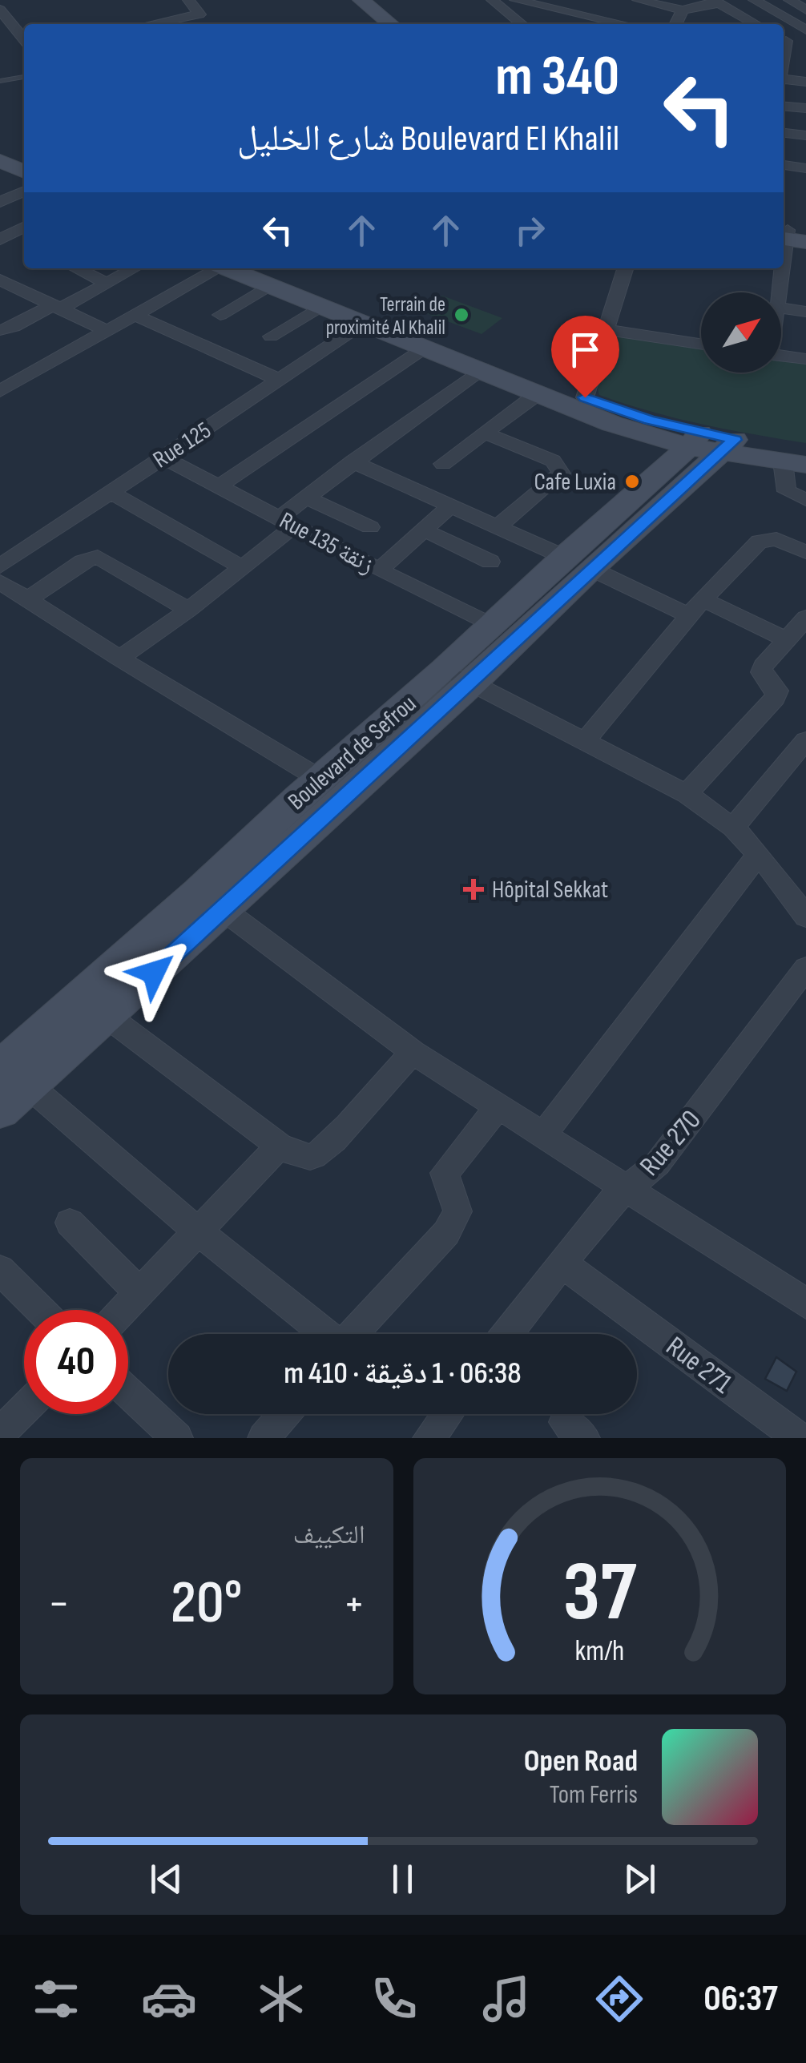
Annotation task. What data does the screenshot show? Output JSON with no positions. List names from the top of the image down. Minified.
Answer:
{"streets":{"street":["Rue 125","Rue 135 زنقة","Boulevard de Sefrou","Rue 270","Rue 271"]},"crossings":[["Rue 125","Rue 135 زنقة"],["Rue 135 زنقة","Boulevard de Sefrou"],["Rue 270","Rue 271"]],"places":{"other":["Terrain de proximité Al Khalil","Cafe Luxia"],"health":["Hôpital Sekkat"]},"north":"top right","page":{"turn":["340 m","Boulevard El Khalil شارع الخليل"],"limit":"40","trip":"06:38 · 1 دقيقة · 410 m","tile":"التكييف","heat":["−","20°","+"],"song":["Open Road","Tom Ferris"],"tabs":"06:37","gauge":["37","km/h"]}}
